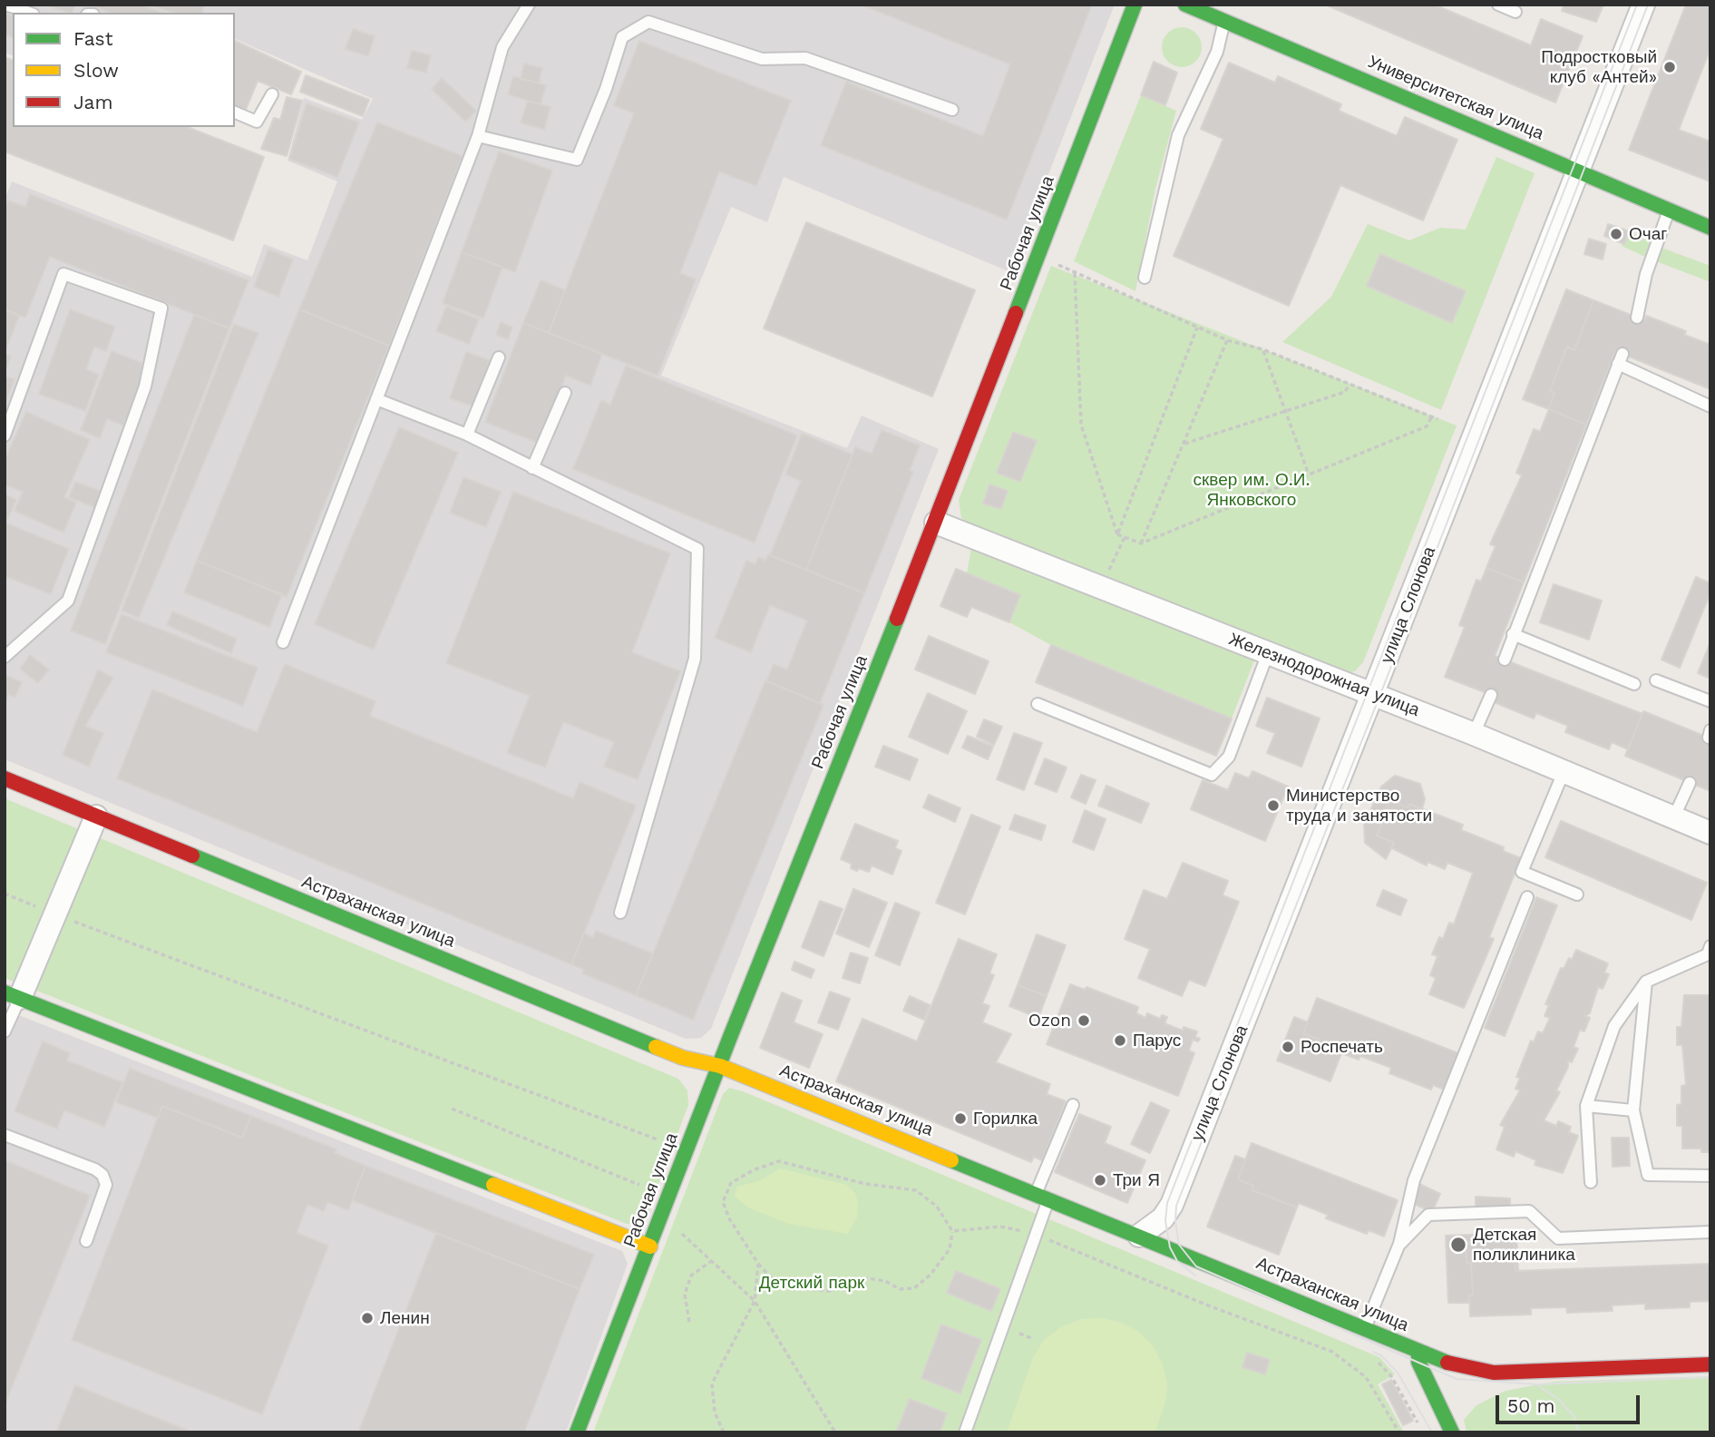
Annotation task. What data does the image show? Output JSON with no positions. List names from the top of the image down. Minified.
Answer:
{"streets":{"main road":["Университетская улица","Рабочая улица","Астраханская улица"],"street":["улица Слонова","Железнодорожная улица"]},"crossings":[["Университетская улица","улица Слонова"],["Рабочая улица","Железнодорожная улица"],["Рабочая улица","Астраханская улица"],["улица Слонова","Железнодорожная улица"],["улица Слонова","Астраханская улица"]],"parks":["сквер им. О.И. Янковского","Детский парк"],"places":["Подростковый клуб «Антей»","Очаг","Министерство труда и занятости","Ozon","Парус","Роспечать","Горилка","Три Я","Детская поликлиника","Ленин"],"legend":["Fast","Slow","Jam"],"scale_bar":"50 m"}
